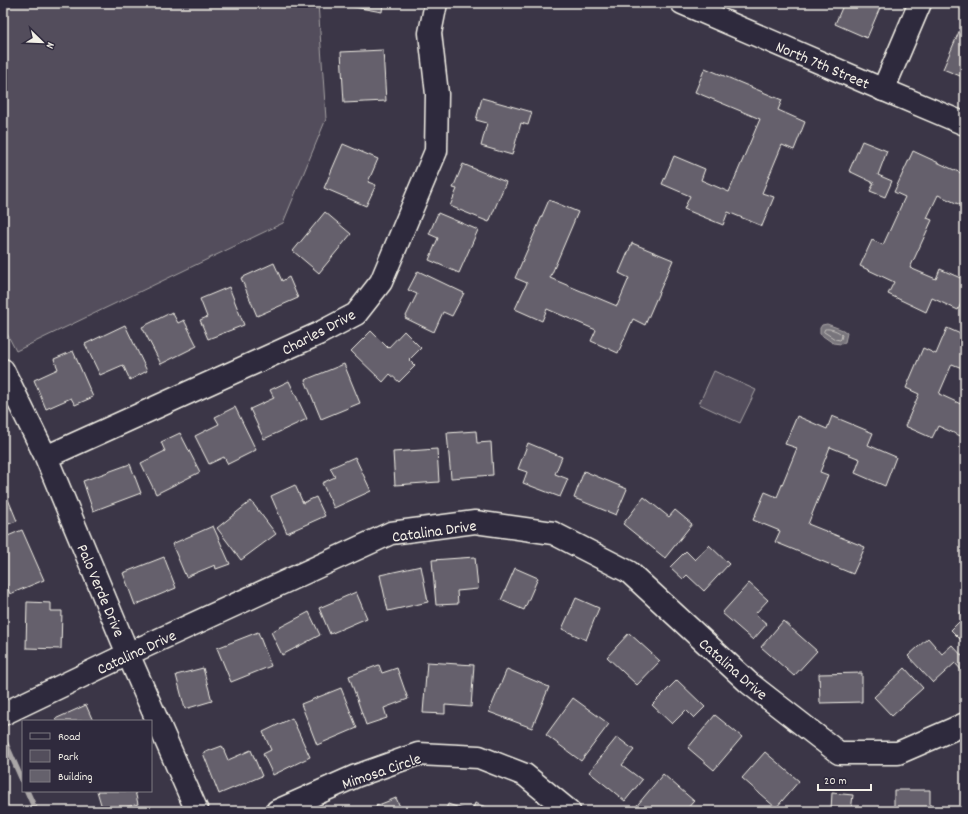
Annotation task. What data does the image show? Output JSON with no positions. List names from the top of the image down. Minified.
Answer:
{"streets":{"street":["North 7th Street","Charles Drive","Catalina Drive","Palo Verde Drive","Mimosa Circle"]},"crossings":[["Charles Drive","Palo Verde Drive"],["Catalina Drive","Palo Verde Drive"]],"legend":["Road","Park","Building"],"scale_bar":"20 m","north":"bottom right"}
